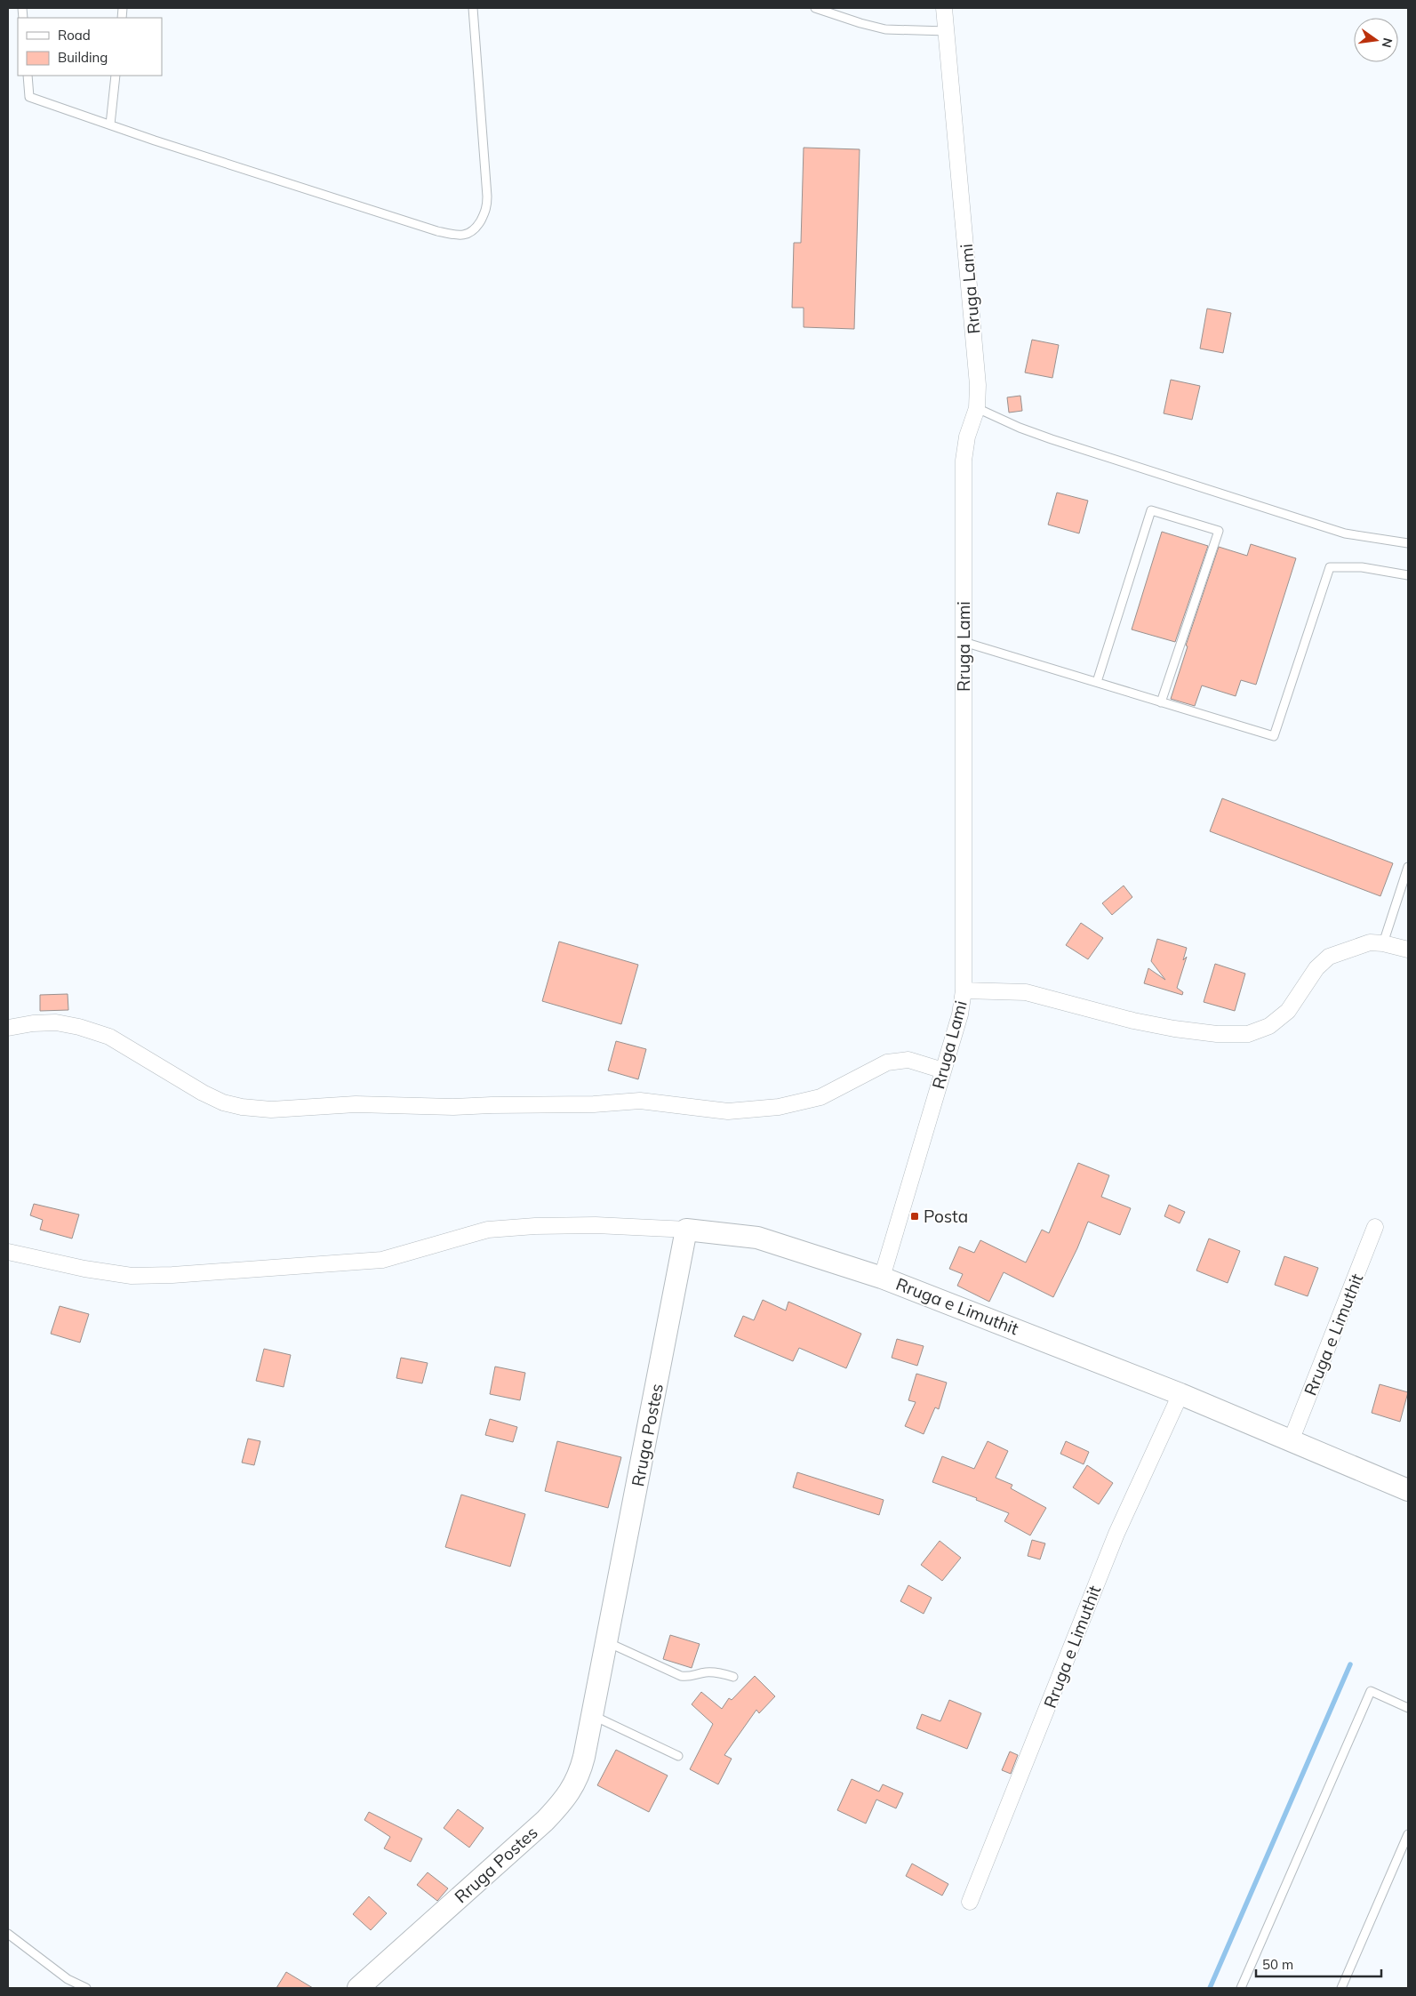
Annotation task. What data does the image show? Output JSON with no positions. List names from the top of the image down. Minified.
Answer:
{"streets":{"street":["Rruga Lami","Rruga e Limuthit","Rruga Postes"]},"crossings":[["Rruga Lami","Rruga e Limuthit"],["Rruga e Limuthit","Rruga Postes"]],"places":{"transit":["Posta"]},"legend":["Road","Building"],"scale_bar":"50 m","north":"right"}
